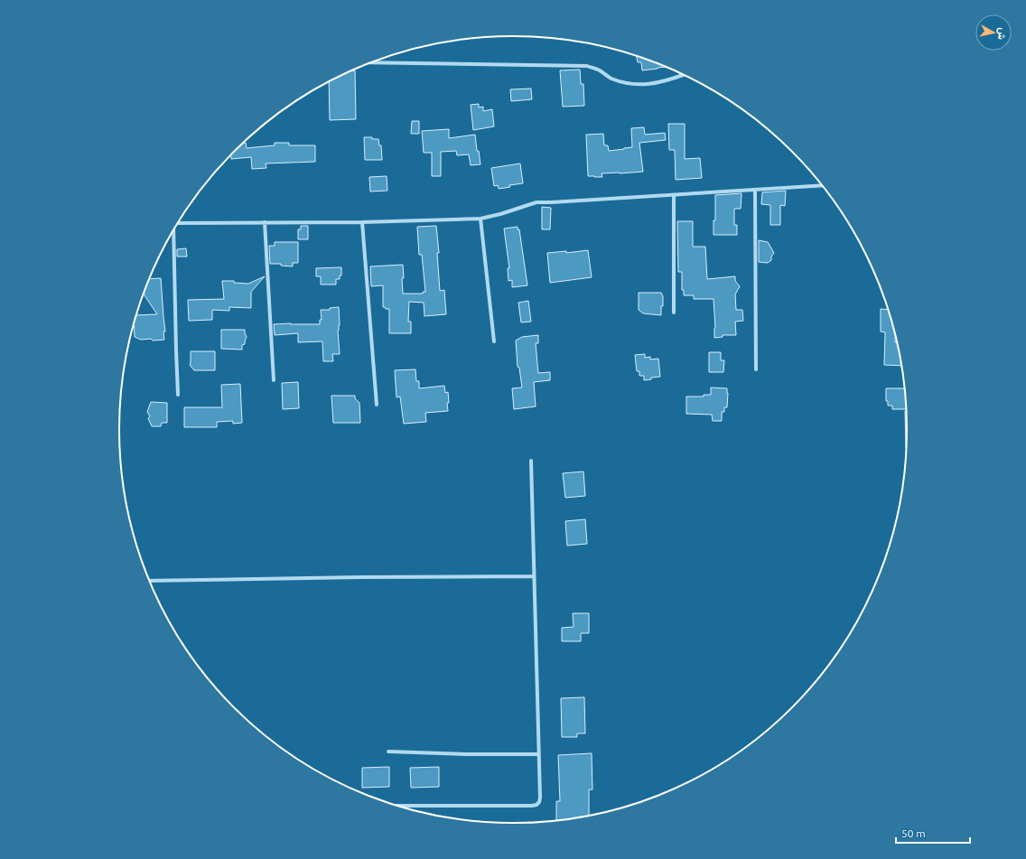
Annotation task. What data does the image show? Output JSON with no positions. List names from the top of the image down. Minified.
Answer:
{"scale_bar":"50 m","north":"right"}
